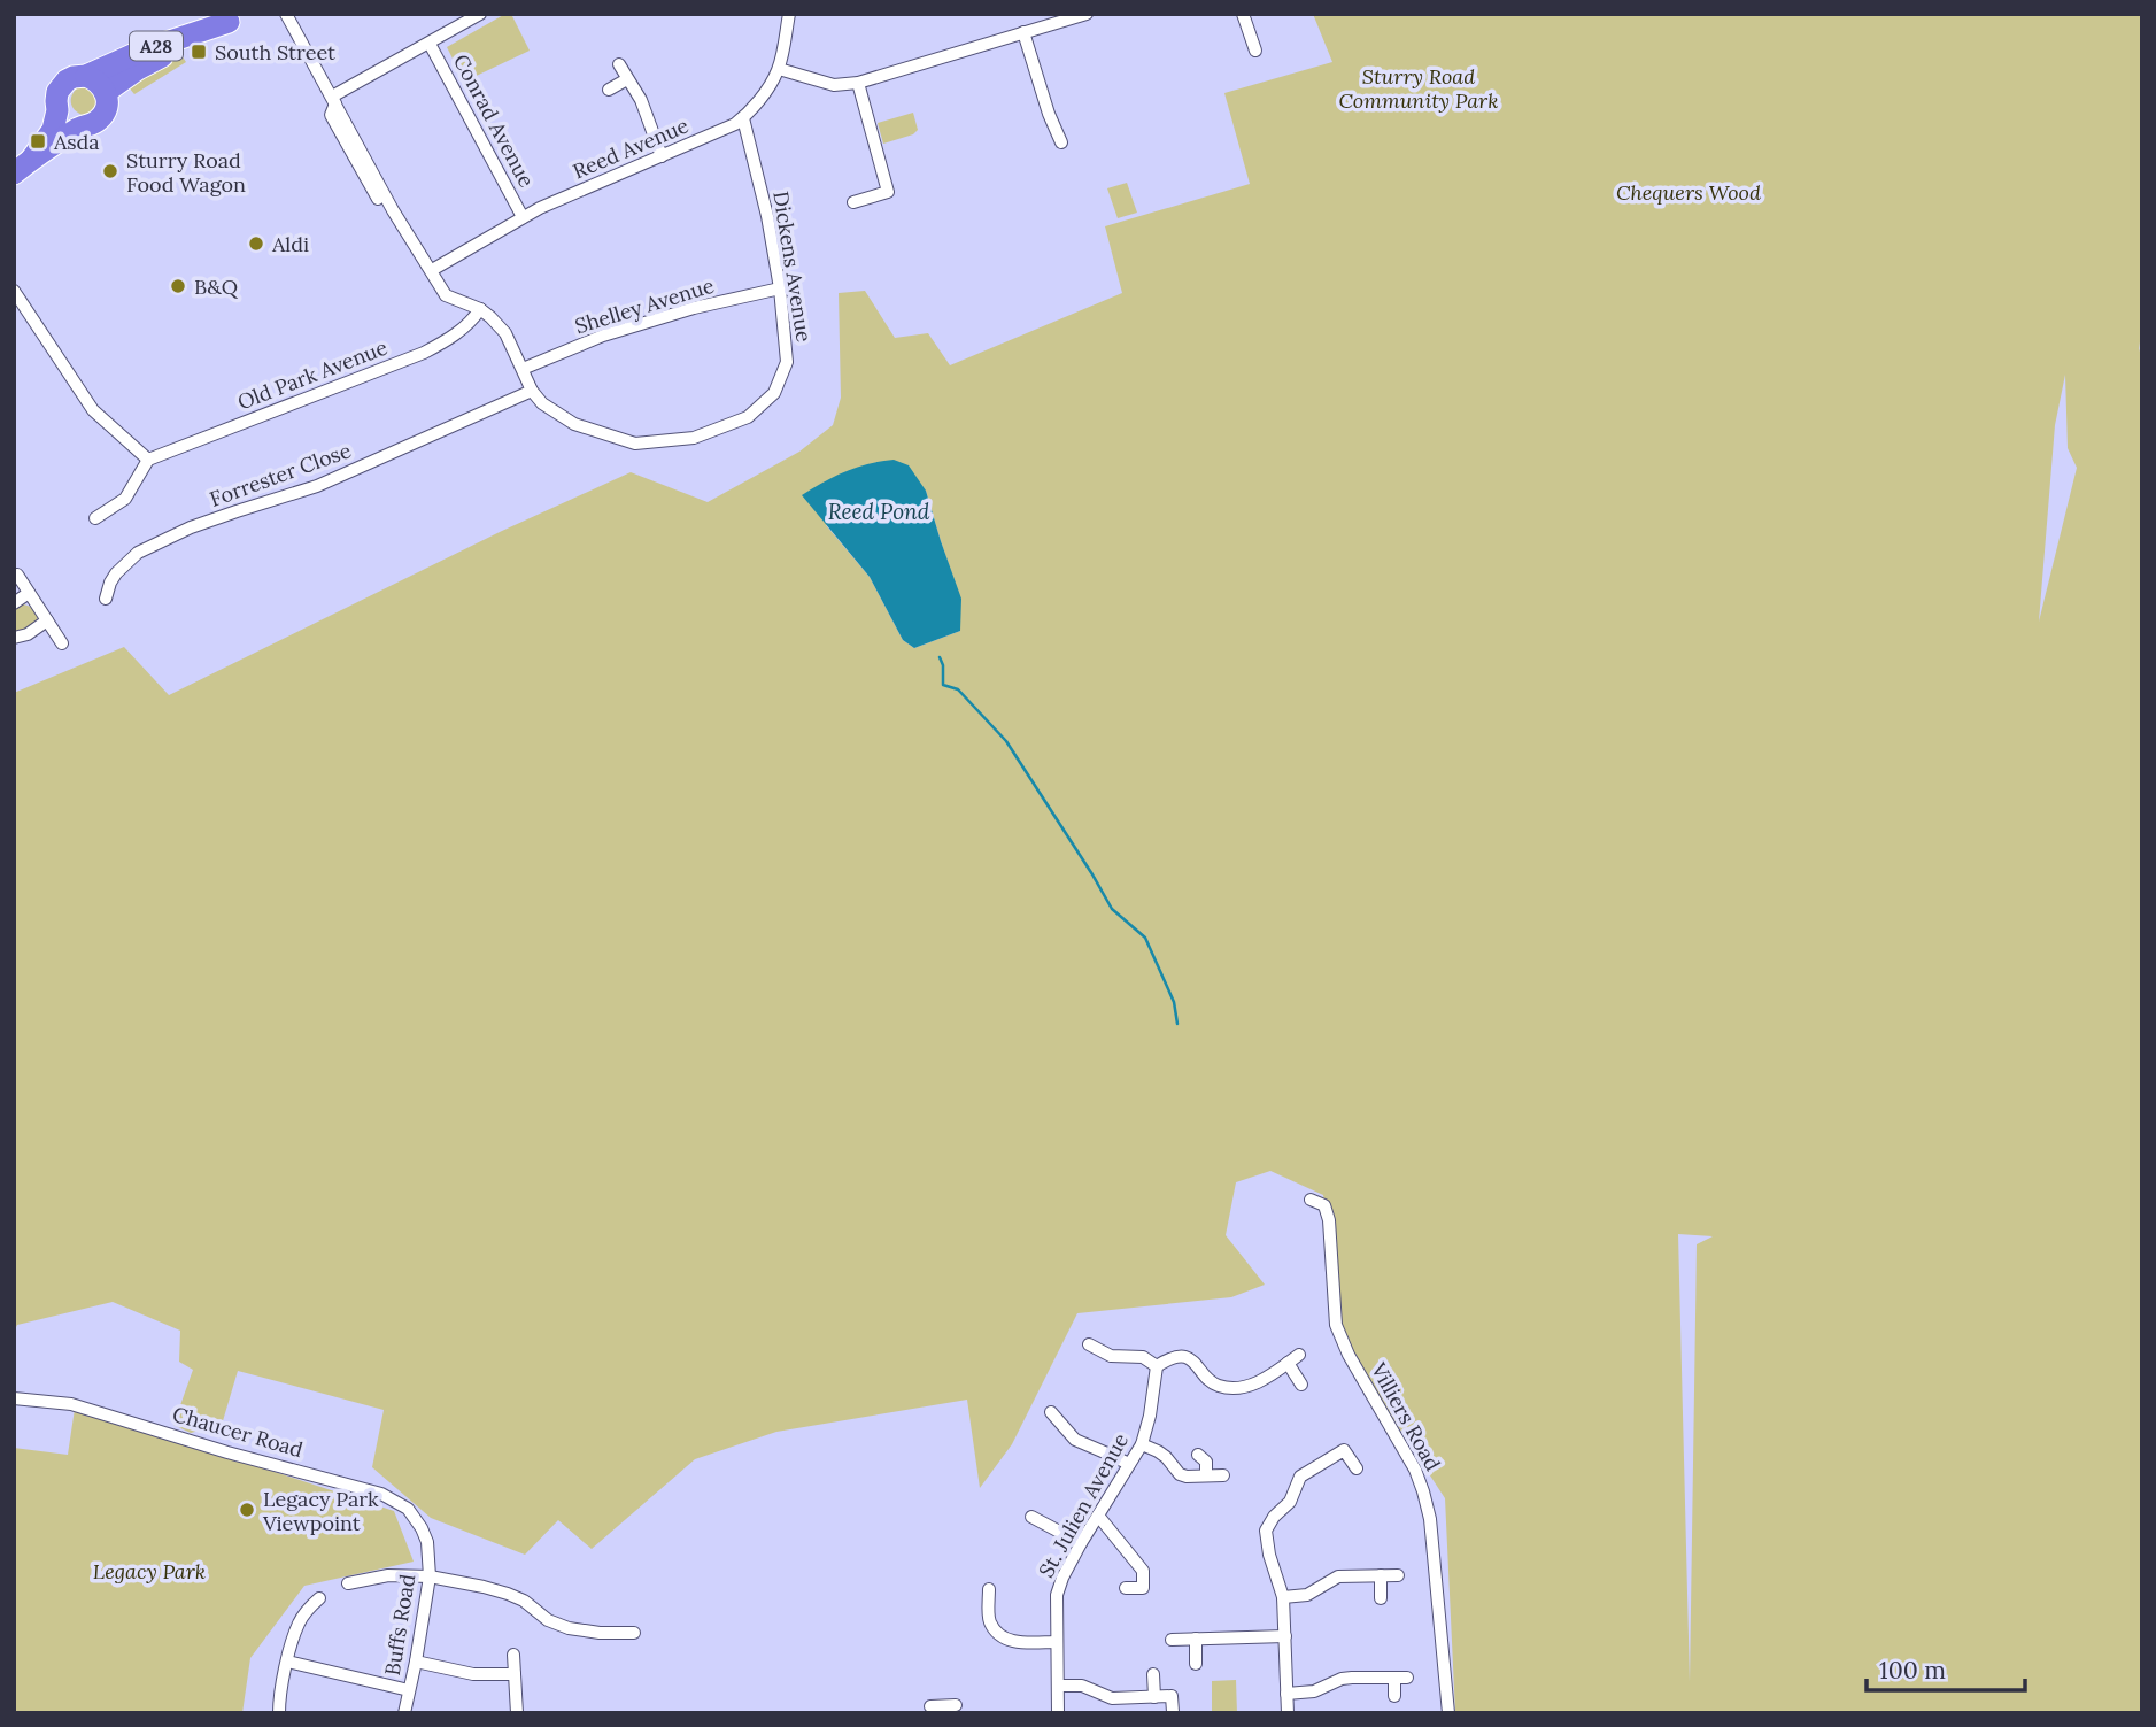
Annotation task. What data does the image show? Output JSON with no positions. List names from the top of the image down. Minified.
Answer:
{"streets":{"highway":["A28"],"street":["Conrad Avenue","Reed Avenue","Dickens Avenue","Shelley Avenue","Old Park Avenue","Forrester Close","Villiers Road","Chaucer Road","St. Julien Avenue","Buffs Road"]},"crossings":[["Conrad Avenue","Reed Avenue"],["Reed Avenue","Dickens Avenue"],["Dickens Avenue","Shelley Avenue"],["Dickens Avenue","Forrester Close"],["Chaucer Road","Buffs Road"]],"water":["Reed Pond"],"parks":["Sturry Road Community Park","Chequers Wood","Legacy Park"],"places":{"transit":["South Street","Asda"],"other":["Sturry Road Food Wagon","Aldi","B&Q","Legacy Park Viewpoint"]},"scale_bar":"100 m"}
